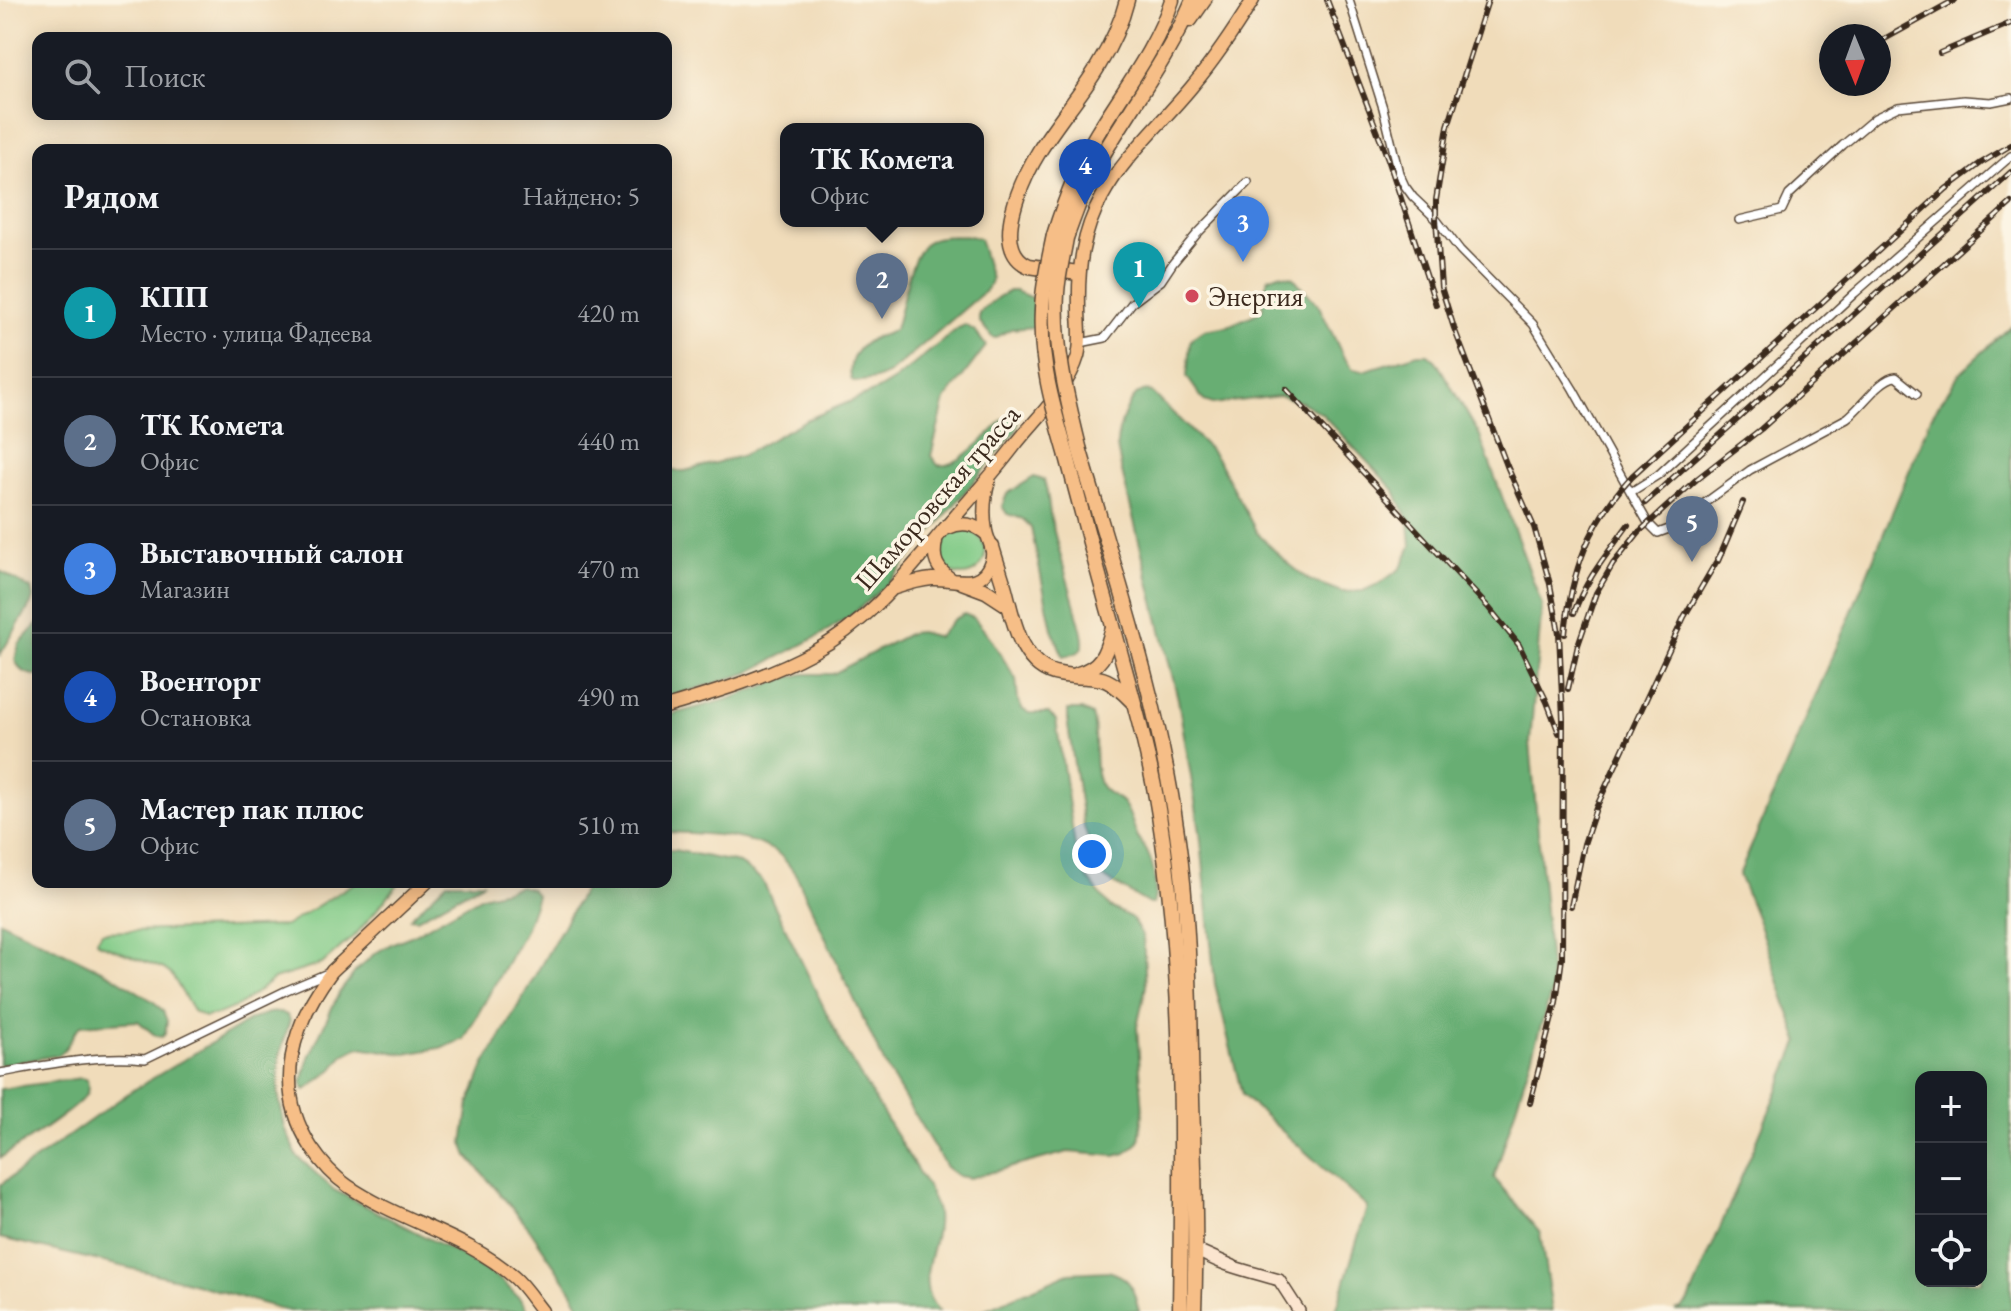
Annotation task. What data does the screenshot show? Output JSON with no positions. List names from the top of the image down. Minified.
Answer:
{"streets":{"main road":["Шаморовская трасса"]},"places":["Энергия"],"north":"bottom","page":{"search":"Поиск","popup":["ТК Комета","Офис"],"pins":["4","3","1","2","5"],"heading":["Рядом","Найдено: 5"],"list":[{"mark":"1","name":"КПП","note":"Место · улица Фадеева","value":"420 m"},{"mark":"2","name":"ТК Комета","note":"Офис","value":"440 m"},{"mark":"3","name":"Выставочный салон","note":"Магазин","value":"470 m"},{"mark":"4","name":"Военторг","note":"Остановка","value":"490 m"},{"mark":"5","name":"Мастер пак плюс","note":"Офис","value":"510 m"}],"map_buttons":["+","−"]}}
